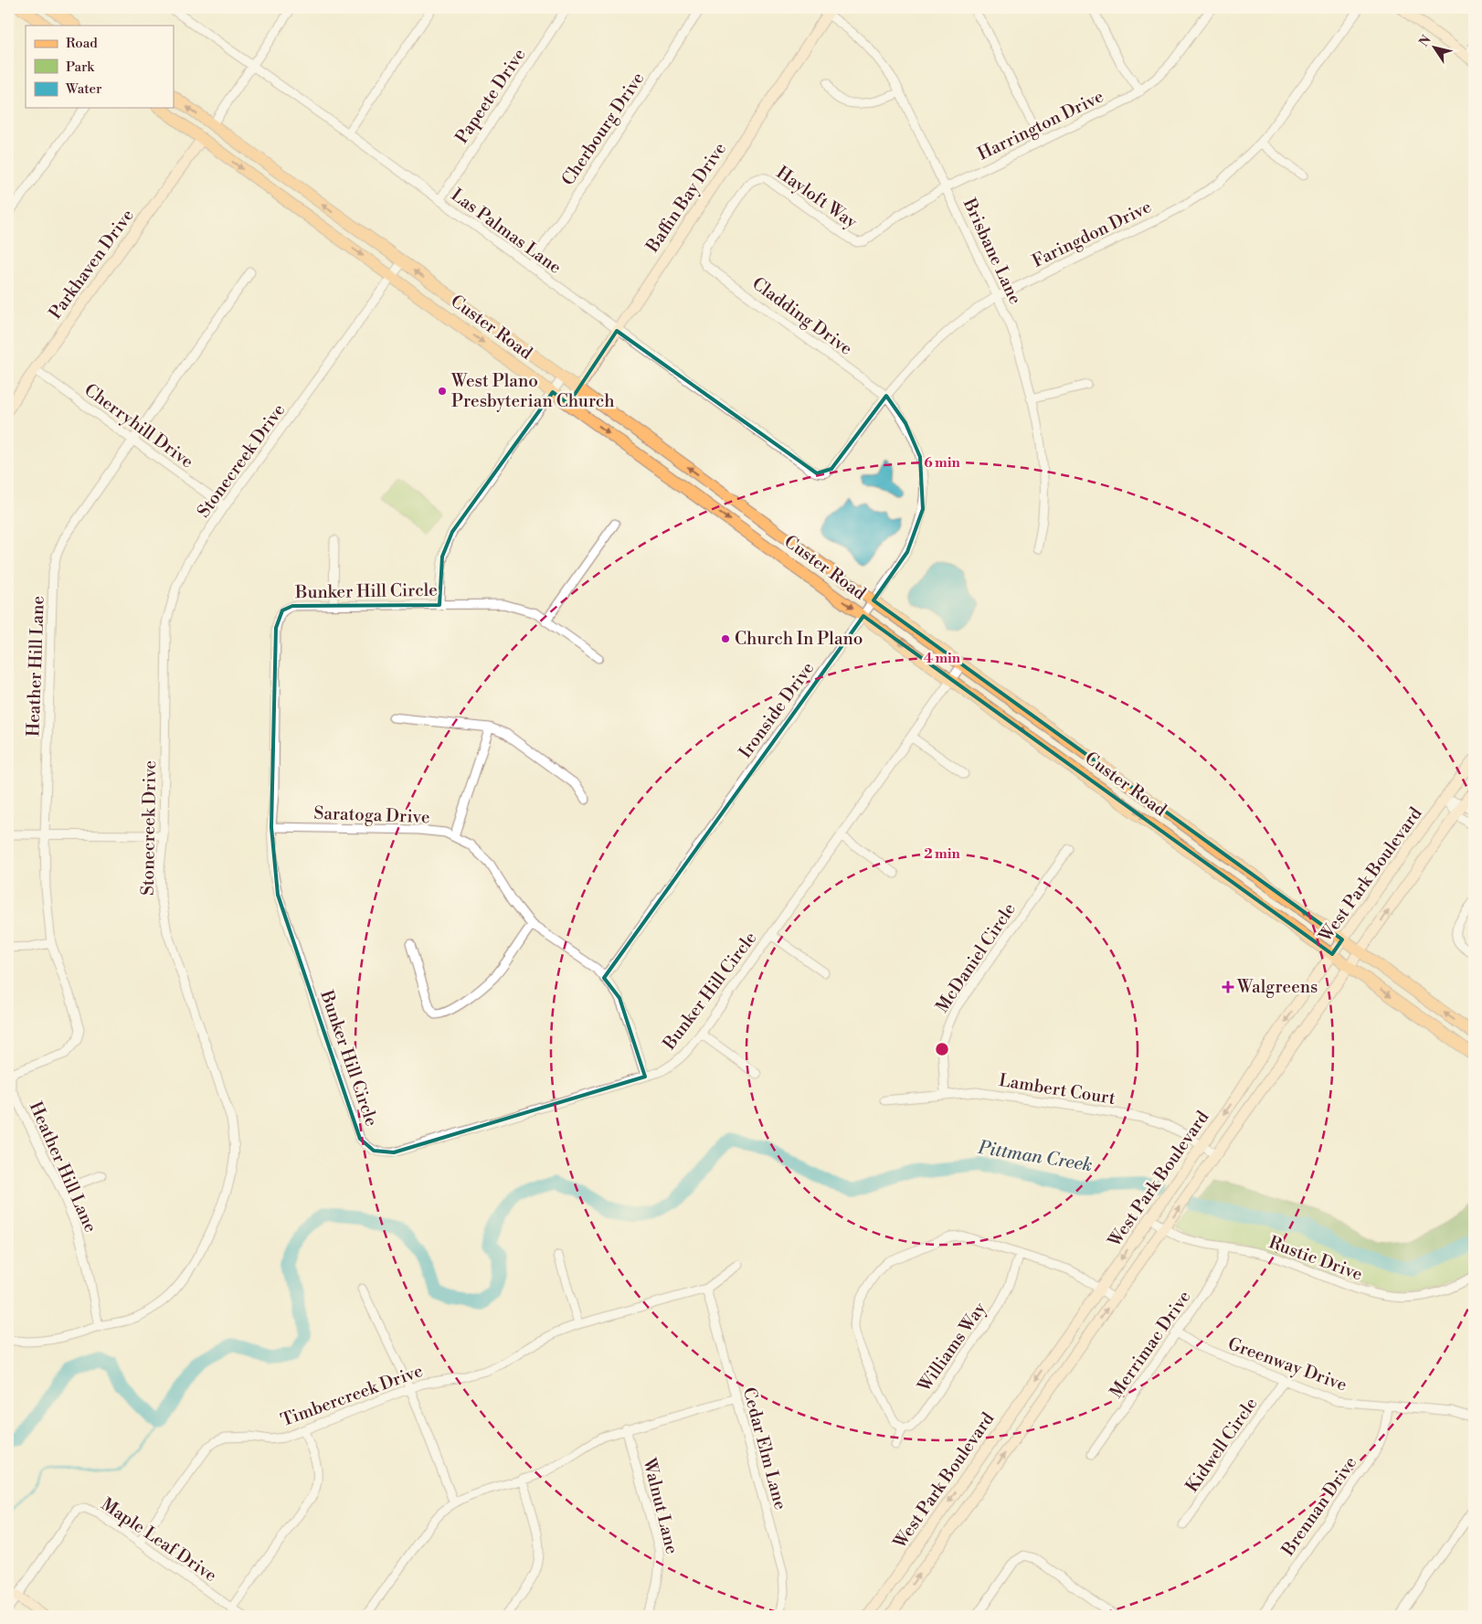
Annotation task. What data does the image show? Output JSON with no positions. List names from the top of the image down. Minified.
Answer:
{"streets":{"main road":["Baffin Bay Drive","Parkhaven Drive","Custer Road","West Park Boulevard"],"street":["Papeete Drive","Harrington Drive","Cherbourg Drive","Hayloft Way","Las Palmas Lane","Faringdon Drive","Brisbane Lane","Cladding Drive","Cherryhill Drive","Stonecreek Drive","Bunker Hill Circle","Heather Hill Lane","Ironside Drive","Saratoga Drive","McDaniel Circle","Lambert Court","Rustic Drive","Merrimac Drive","Williams Way","Greenway Drive","Timbercreek Drive","Kidwell Circle","Cedar Elm Lane","Walnut Lane","Brennan Drive","Maple Leaf Drive"]},"crossings":[["Papeete Drive","Las Palmas Lane"],["Harrington Drive","Hayloft Way"],["Harrington Drive","Brisbane Lane"],["Cherbourg Drive","Las Palmas Lane"],["Baffin Bay Drive","Las Palmas Lane"],["Baffin Bay Drive","Brisbane Lane"],["Baffin Bay Drive","Custer Road"],["Hayloft Way","Cladding Drive"],["Las Palmas Lane","Faringdon Drive"],["Faringdon Drive","Brisbane Lane"],["Faringdon Drive","Cladding Drive"],["Faringdon Drive","Ironside Drive"],["Parkhaven Drive","Custer Road"],["Parkhaven Drive","Cherryhill Drive"],["Cladding Drive","Ironside Drive"],["Custer Road","Stonecreek Drive"],["Custer Road","Bunker Hill Circle"],["Custer Road","Ironside Drive"],["Custer Road","West Park Boulevard"],["Cherryhill Drive","Stonecreek Drive"],["Cherryhill Drive","Heather Hill Lane"],["Stonecreek Drive","Heather Hill Lane"],["Bunker Hill Circle","Saratoga Drive"],["Ironside Drive","Saratoga Drive"],["West Park Boulevard","Lambert Court"],["West Park Boulevard","Rustic Drive"],["McDaniel Circle","Lambert Court"],["Rustic Drive","Merrimac Drive"],["Merrimac Drive","Greenway Drive"],["Greenway Drive","Kidwell Circle"],["Greenway Drive","Brennan Drive"],["Timbercreek Drive","Cedar Elm Lane"],["Timbercreek Drive","Maple Leaf Drive"]],"water":["Pittman Creek"],"places":{"other":["West Plano Presbyterian Church","Church In Plano"],"health":["Walgreens"]},"legend":["Road","Park","Water"],"north":"top left","rings":["6 min","4 min","2 min"]}
